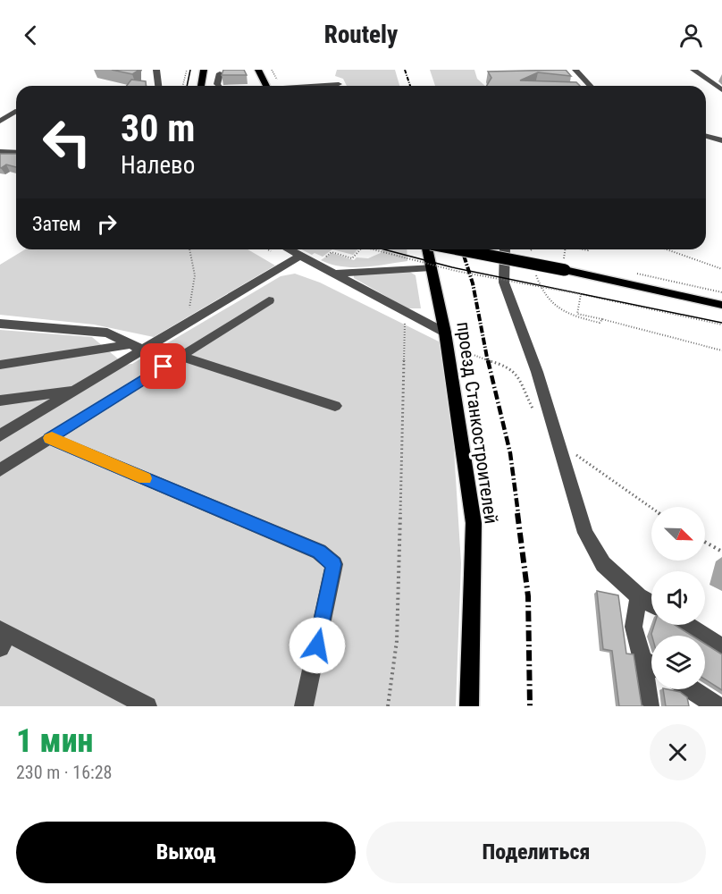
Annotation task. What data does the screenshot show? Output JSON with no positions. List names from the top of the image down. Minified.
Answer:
{"streets":{"main road":["проезд Станкостроителей"]},"north":"bottom right","page":{"header":"Routely","turn":["30 m","Налево"],"then":"Затем","heading":["1 мин","230 m · 16:28"],"buttons":["Выход","Поделиться"]}}
